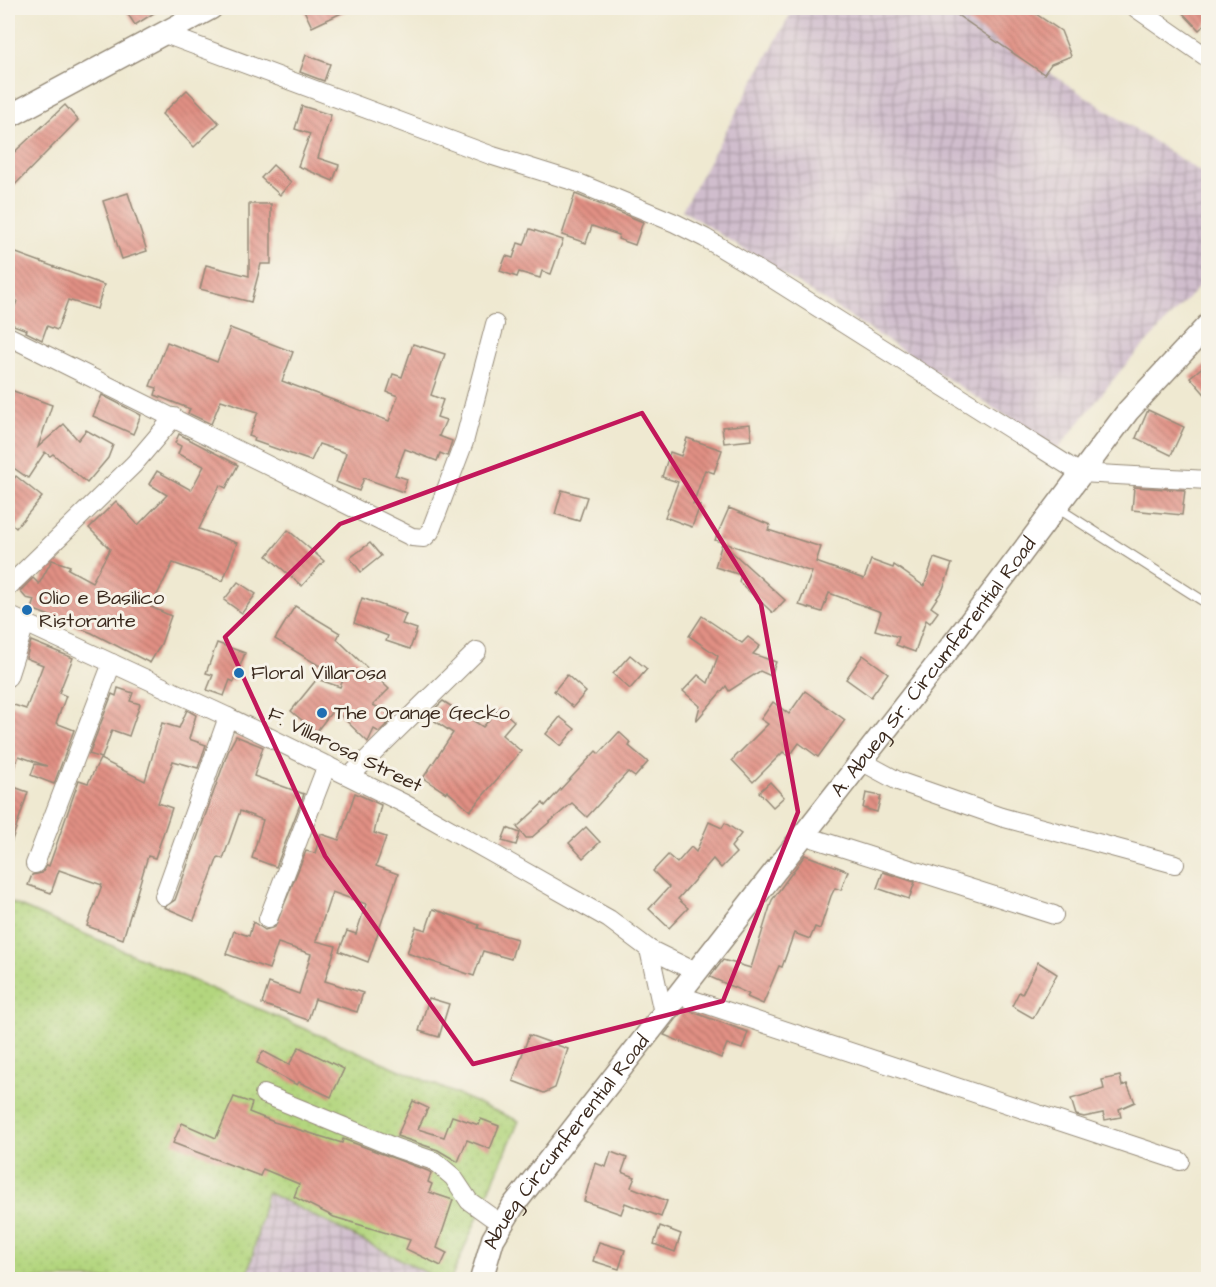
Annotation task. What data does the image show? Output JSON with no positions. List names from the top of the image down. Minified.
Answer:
{"streets":{"street":["A. Abueg Sr. Circumferential Road","F. Villarosa Street","Abueg Circumferential Road"]},"crossings":[["A. Abueg Sr. Circumferential Road","F. Villarosa Street"],["A. Abueg Sr. Circumferential Road","Abueg Circumferential Road"]],"places":["Olio e Basilico Ristorante","Floral Villarosa","The Orange Gecko"]}
